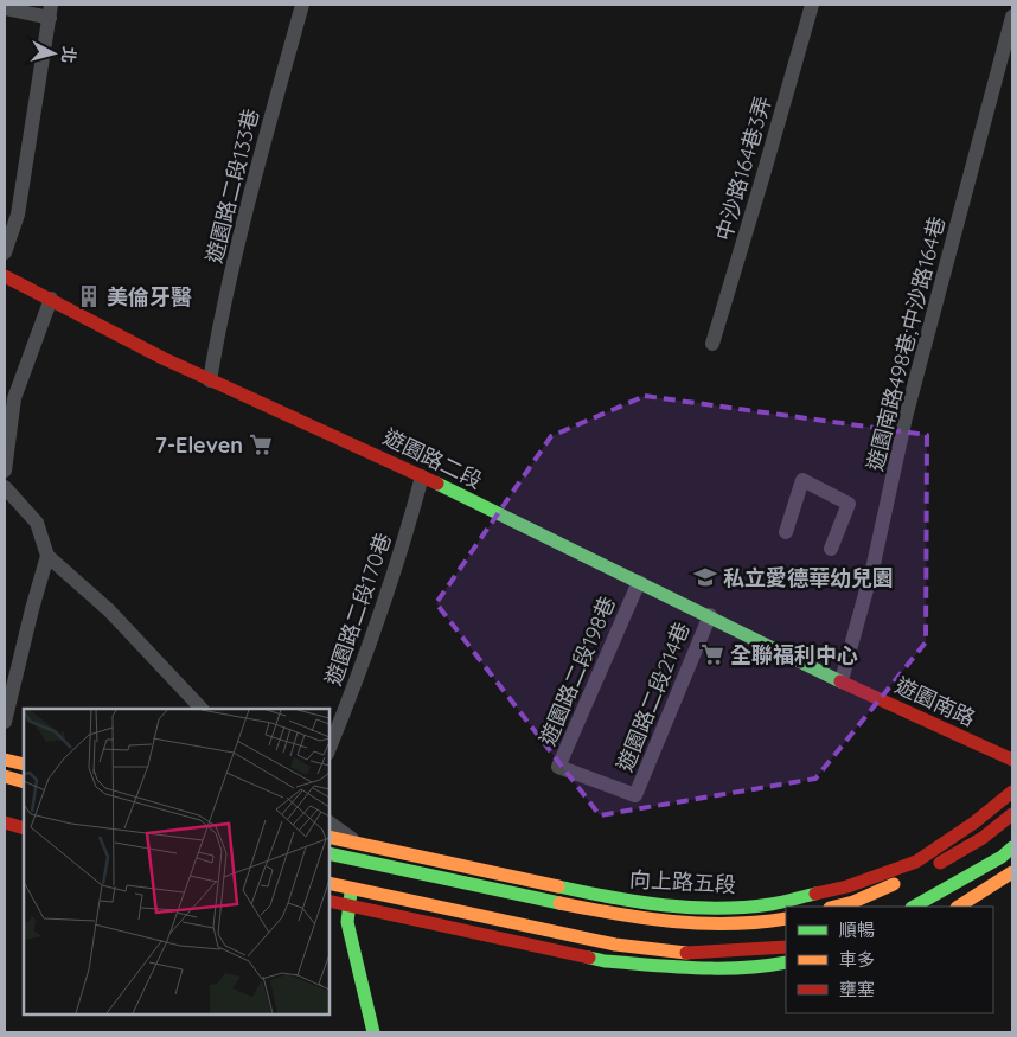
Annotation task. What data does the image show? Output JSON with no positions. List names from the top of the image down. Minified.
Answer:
{"streets":{"main road":["遊園路二段","遊園南路","向上路五段"],"street":["中沙路164巷3弄","遊園路二段133巷","遊園南路498巷;中沙路164巷","遊園路二段170巷","遊園路二段198巷","遊園路二段214巷"]},"crossings":[["遊園路二段133巷","遊園路二段"],["遊園南路498巷;中沙路164巷","遊園路二段"],["遊園南路498巷;中沙路164巷","遊園南路"],["遊園路二段","遊園路二段170巷"],["遊園路二段","遊園路二段198巷"],["遊園路二段","遊園路二段214巷"],["遊園路二段","遊園南路"],["遊園路二段198巷","遊園路二段214巷"]],"places":{"building":["美倫牙醫"],"supermarket":["7-Eleven","全聯福利中心"],"school or university":["私立愛德華幼兒園"]},"legend":["順暢","車多","壅塞"],"north":"right"}
